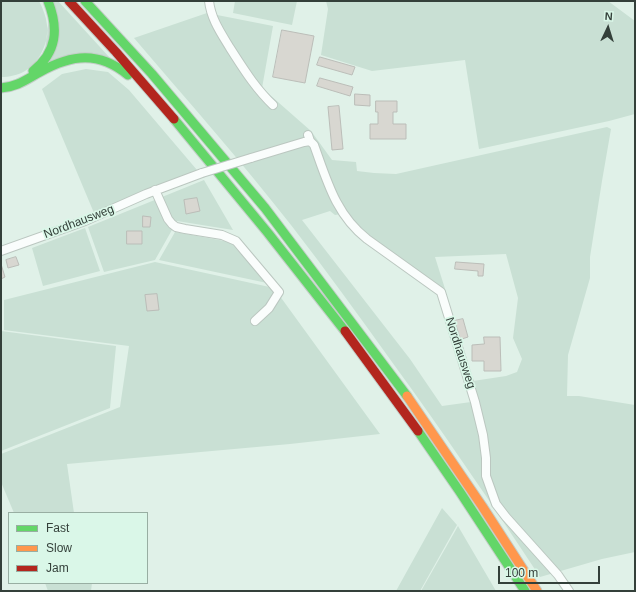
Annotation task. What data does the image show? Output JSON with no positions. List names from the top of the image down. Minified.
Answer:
{"streets":{"street":["Nordhausweg"]},"legend":["Fast","Slow","Jam"],"scale_bar":"100 m","north":"top"}
